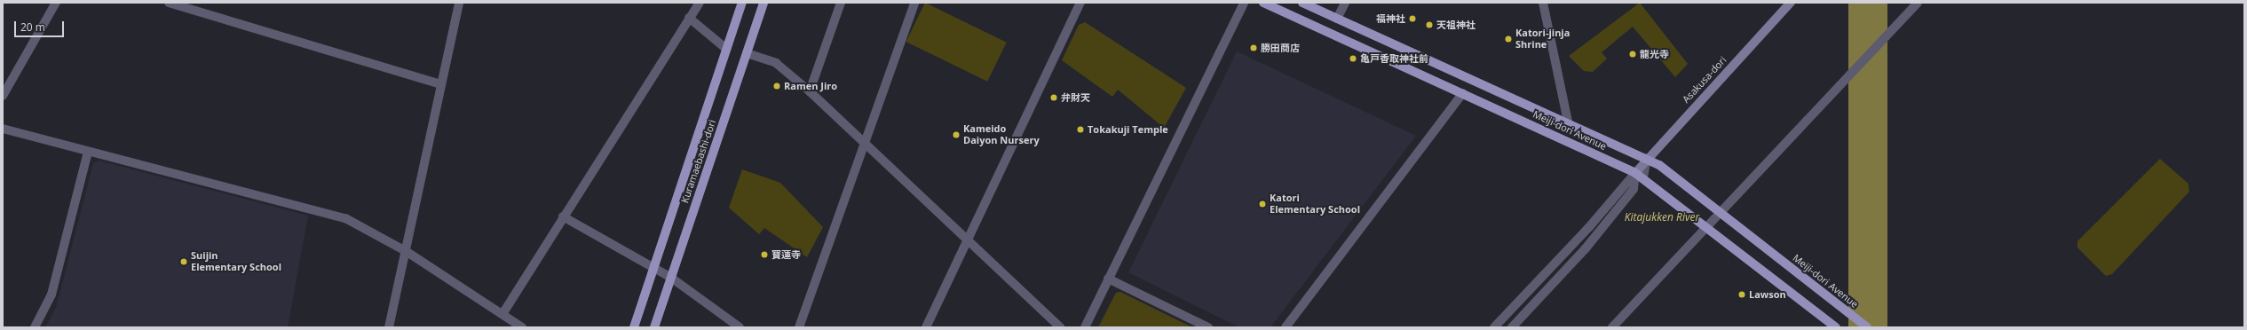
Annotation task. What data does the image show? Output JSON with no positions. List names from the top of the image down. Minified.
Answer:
{"streets":{"main road":["Asakusa-dori","Meiji-dori Avenue","Kuramaebashi-dori"]},"crossings":[["Asakusa-dori","Meiji-dori Avenue"]],"water":["Kitajukken River"],"places":["福神社","天祖神社","Katori-jinja Shrine","勝田商店","龍光寺","亀戸香取神社前","Ramen Jiro","弁財天","Tokakuji Temple","Kameido Daiyon Nursery","Katori Elementary School","寶蓮寺","Suijin Elementary School","Lawson"],"scale_bar":"20 m"}
